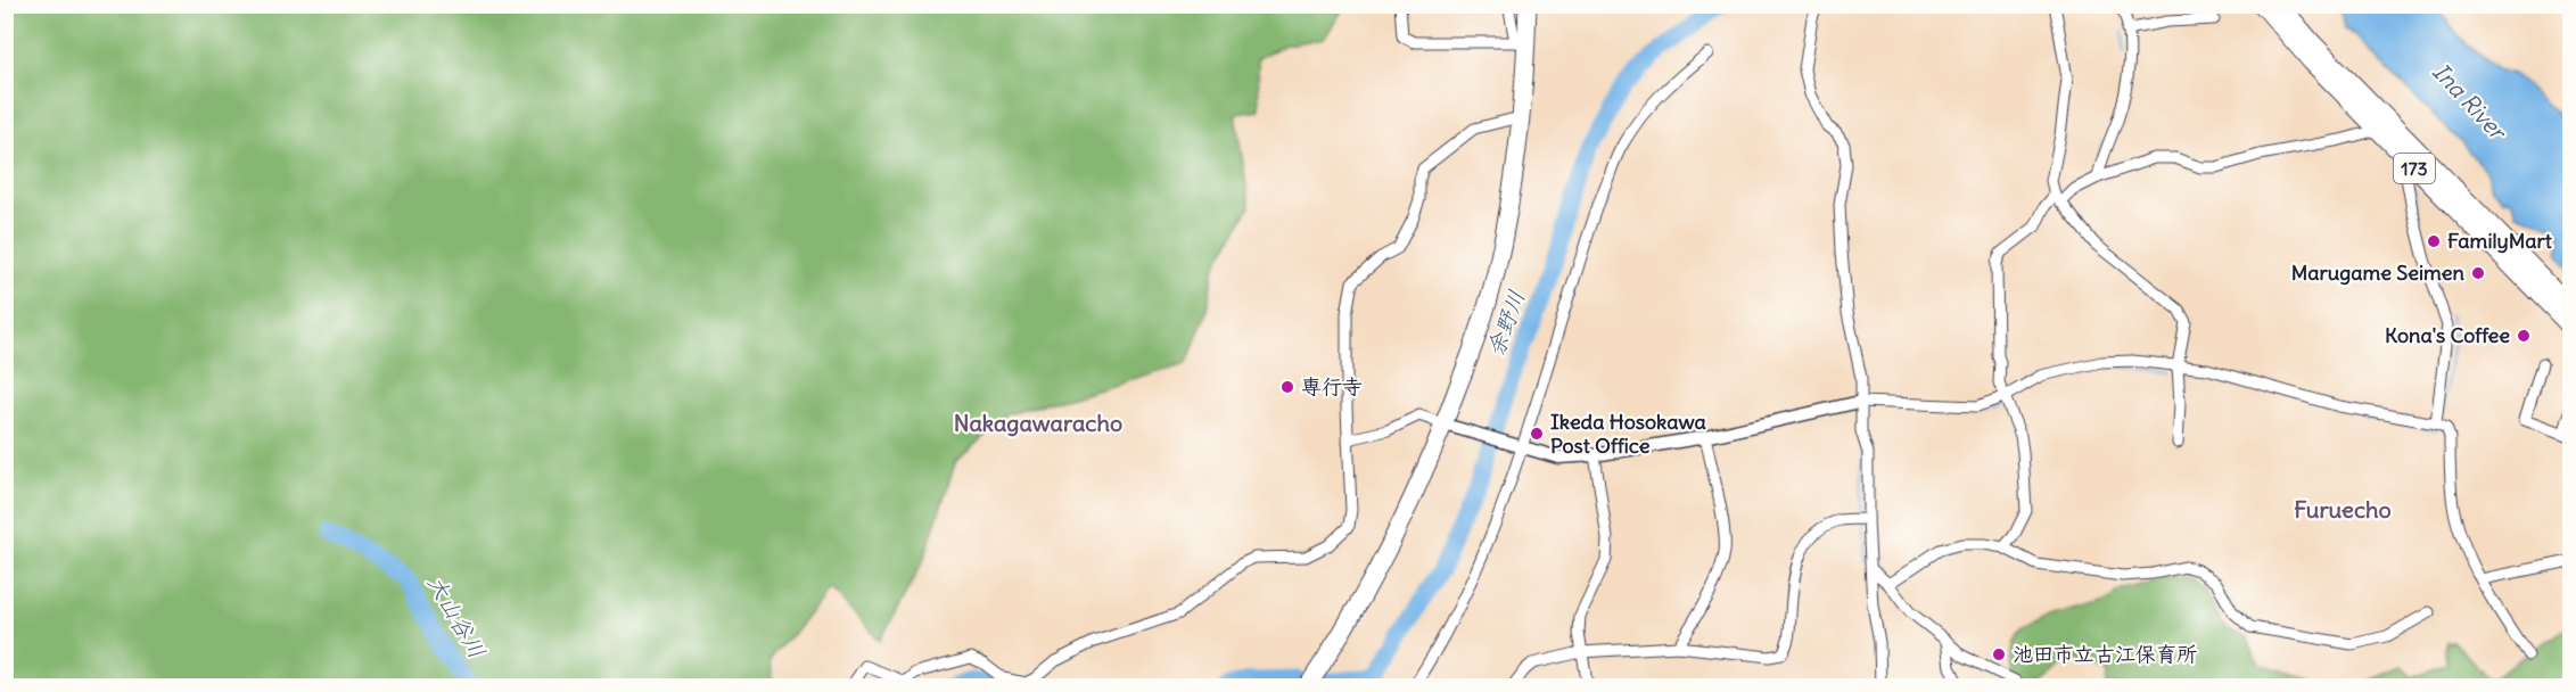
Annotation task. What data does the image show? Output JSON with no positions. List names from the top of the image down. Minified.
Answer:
{"streets":{"highway":["173"]},"districts":["Nakagawaracho","Furuecho"],"water":["Ina River","余野川","大山谷川"],"places":["FamilyMart","Marugame Seimen","Kona's Coffee","専行寺","Ikeda Hosokawa Post Office","池田市立古江保育所"]}
